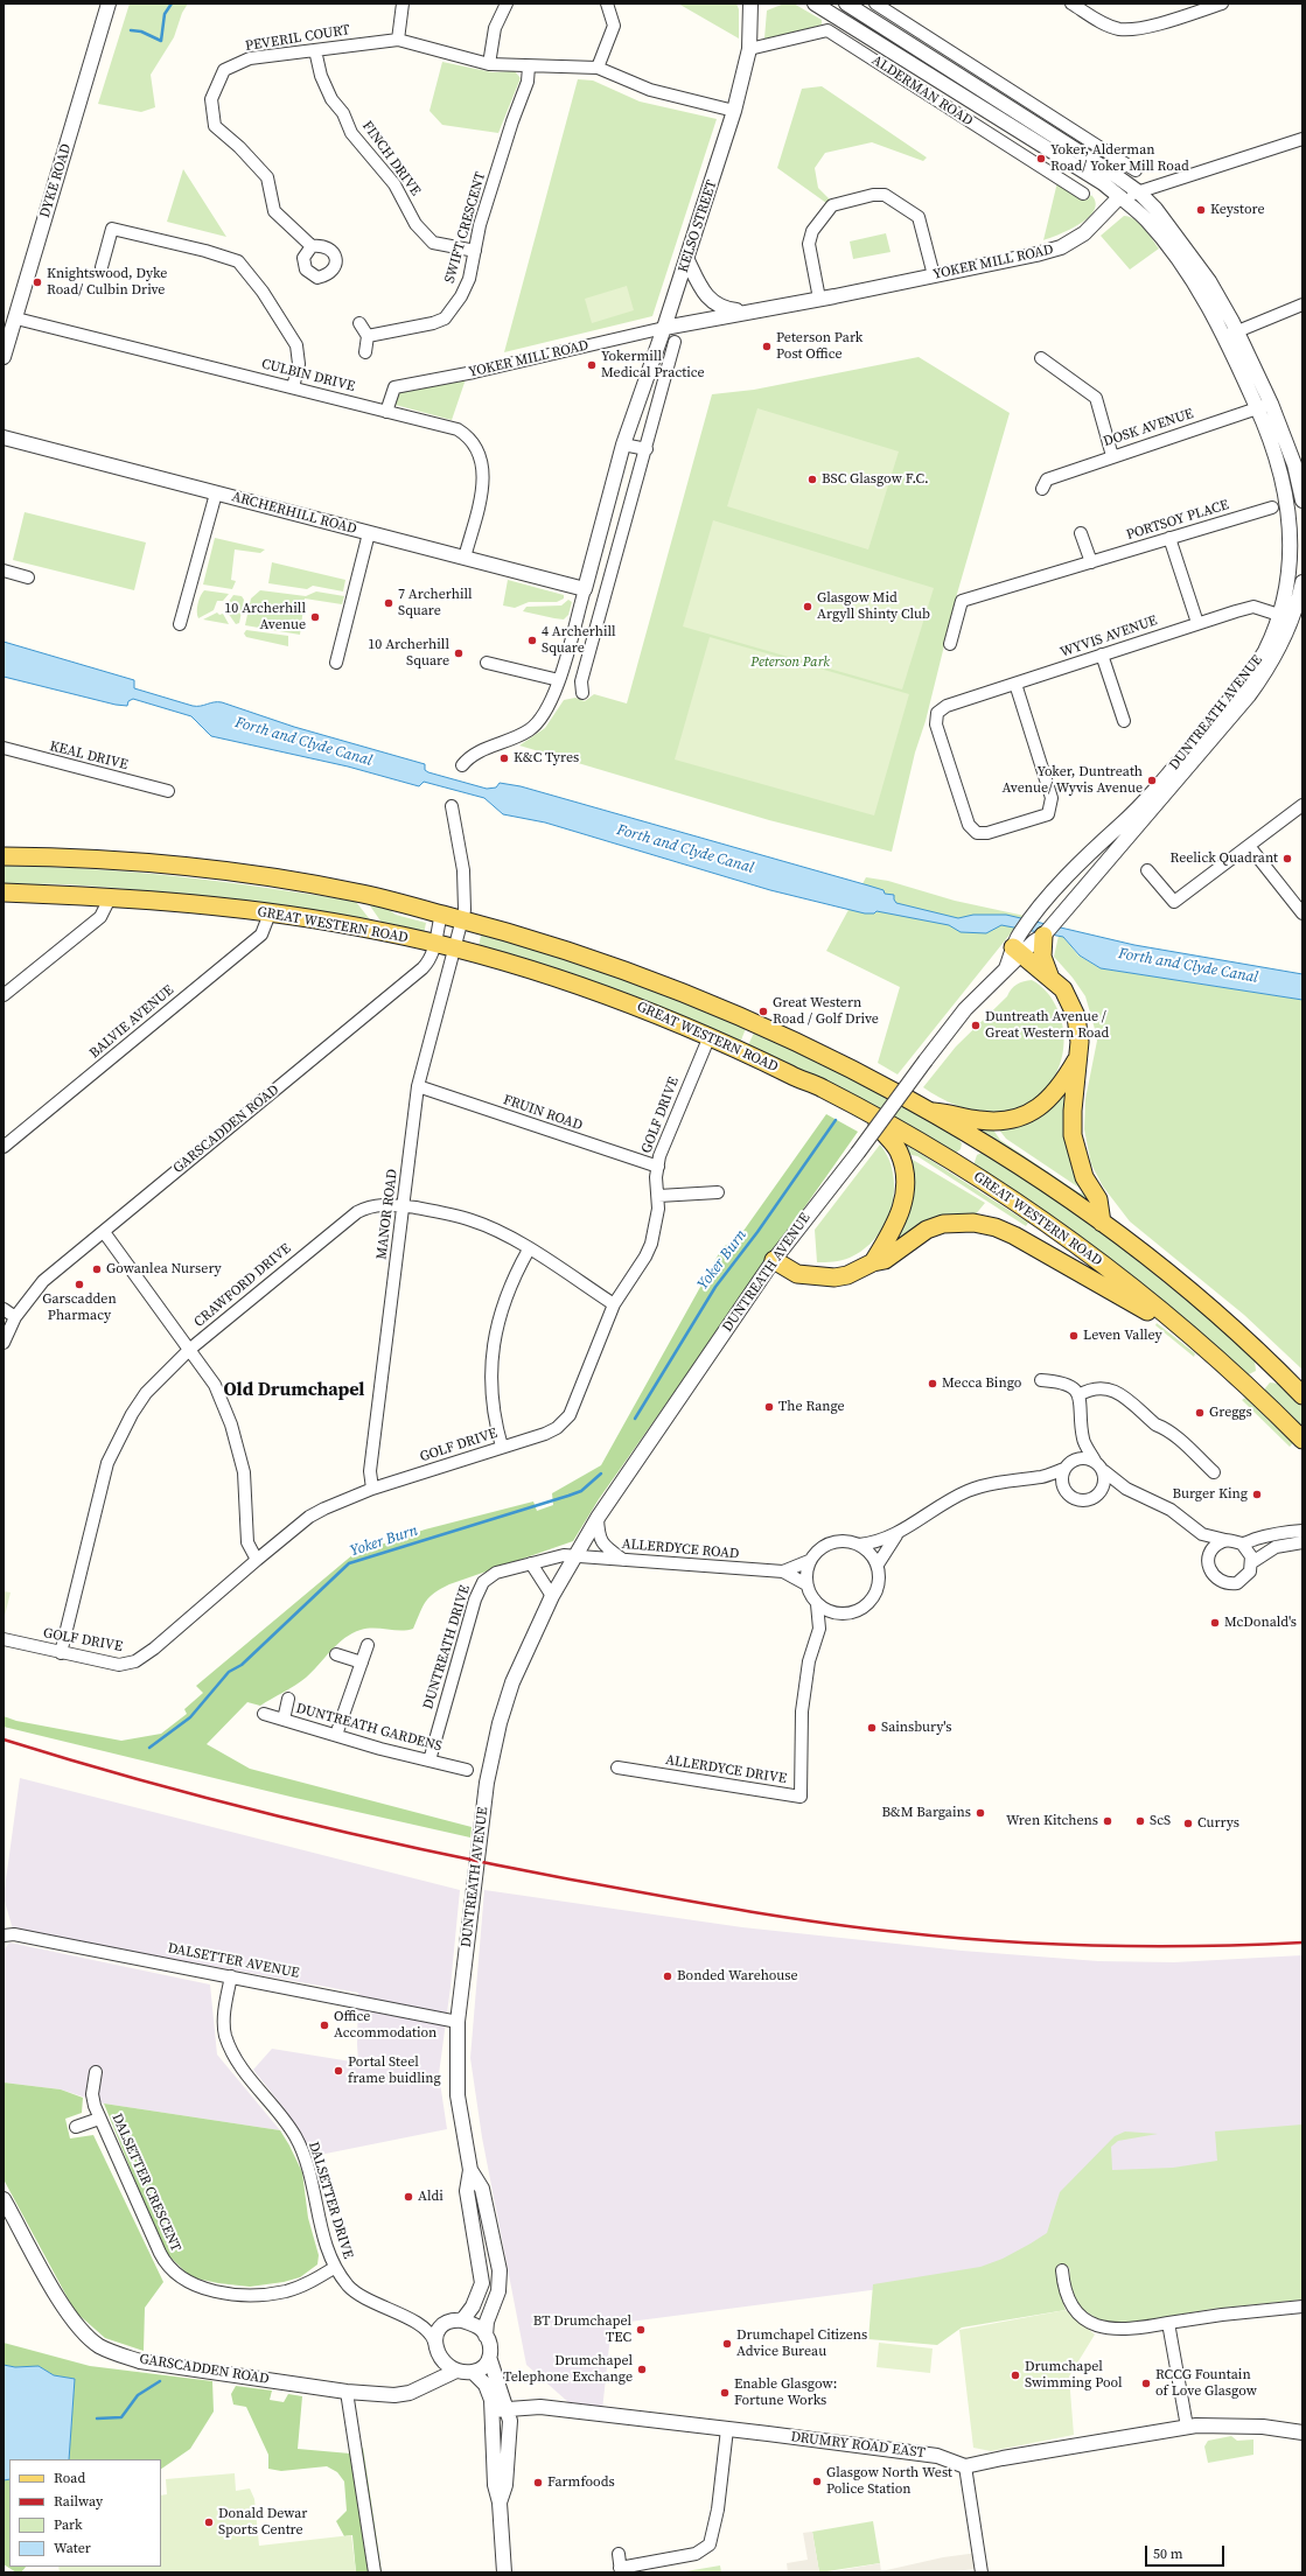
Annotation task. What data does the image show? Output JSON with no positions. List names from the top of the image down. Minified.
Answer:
{"streets":{"main road":["GREAT WESTERN ROAD"],"street":["PEVERIL COURT","ALDERMAN ROAD","FINCH DRIVE","DYKE ROAD","KELSO STREET","SWIFT CRESCENT","YOKER MILL ROAD","CULBIN DRIVE","DOSK AVENUE","ARCHERHILL ROAD","PORTSOY PLACE","WYVIS AVENUE","DUNTREATH AVENUE","KEAL DRIVE","BALVIE AVENUE","FRUIN ROAD","GOLF DRIVE","GARSCADDEN ROAD","MANOR ROAD","CRAWFORD DRIVE","ALLERDYCE ROAD","DUNTREATH DRIVE","DUNTREATH GARDENS","ALLERDYCE DRIVE","DALSETTER AVENUE","DALSETTER CRESCENT","DALSETTER DRIVE","DRUMRY ROAD EAST"]},"crossings":[["PEVERIL COURT","FINCH DRIVE"],["ALDERMAN ROAD","KELSO STREET"],["ALDERMAN ROAD","YOKER MILL ROAD"],["ALDERMAN ROAD","DUNTREATH AVENUE"],["FINCH DRIVE","SWIFT CRESCENT"],["DYKE ROAD","CULBIN DRIVE"],["KELSO STREET","YOKER MILL ROAD"],["KELSO STREET","ARCHERHILL ROAD"],["YOKER MILL ROAD","CULBIN DRIVE"],["YOKER MILL ROAD","DUNTREATH AVENUE"],["CULBIN DRIVE","ARCHERHILL ROAD"],["DOSK AVENUE","DUNTREATH AVENUE"],["WYVIS AVENUE","DUNTREATH AVENUE"],["DUNTREATH AVENUE","GARSCADDEN ROAD"],["DUNTREATH AVENUE","ALLERDYCE ROAD"],["DUNTREATH AVENUE","DUNTREATH DRIVE"],["DUNTREATH AVENUE","DALSETTER AVENUE"],["DUNTREATH AVENUE","DALSETTER DRIVE"],["GREAT WESTERN ROAD","BALVIE AVENUE"],["GREAT WESTERN ROAD","GOLF DRIVE"],["GREAT WESTERN ROAD","GARSCADDEN ROAD"],["GREAT WESTERN ROAD","MANOR ROAD"],["FRUIN ROAD","GOLF DRIVE"],["FRUIN ROAD","MANOR ROAD"],["GOLF DRIVE","MANOR ROAD"],["GOLF DRIVE","CRAWFORD DRIVE"],["GARSCADDEN ROAD","DALSETTER DRIVE"],["MANOR ROAD","CRAWFORD DRIVE"],["ALLERDYCE ROAD","DUNTREATH DRIVE"],["ALLERDYCE ROAD","ALLERDYCE DRIVE"],["DUNTREATH DRIVE","DUNTREATH GARDENS"],["DALSETTER AVENUE","DALSETTER DRIVE"],["DALSETTER CRESCENT","DALSETTER DRIVE"]],"districts":["Old Drumchapel"],"water":["Forth and Clyde Canal","Yoker Burn"],"parks":["Peterson Park"],"places":["Yoker, Alderman Road/ Yoker Mill Road","Keystore","Knightswood, Dyke Road/ Culbin Drive","Peterson Park Post Office","Yokermill Medical Practice","BSC Glasgow F.C.","7 Archerhill Square","Glasgow Mid Argyll Shinty Club","10 Archerhill Avenue","4 Archerhill Square","10 Archerhill Square","K&C Tyres","Yoker, Duntreath Avenue/ Wyvis Avenue","Reelick Quadrant","Great Western Road / Golf Drive","Duntreath Avenue / Great Western Road","Gowanlea Nursery","Garscadden Pharmacy","Leven Valley","Mecca Bingo","The Range","Greggs","Burger King","McDonald's","Sainsbury's","B&M Bargains","Wren Kitchens","ScS","Currys","Bonded Warehouse","Office Accommodation","Portal Steel frame buidling","Aldi","BT Drumchapel TEC","Drumchapel Citizens Advice Bureau","Drumchapel Telephone Exchange","Drumchapel Swimming Pool","RCCG Fountain of Love Glasgow","Enable Glasgow: Fortune Works","Glasgow North West Police Station","Farmfoods","Donald Dewar Sports Centre"],"legend":["Road","Railway","Park","Water"],"scale_bar":"50 m"}
